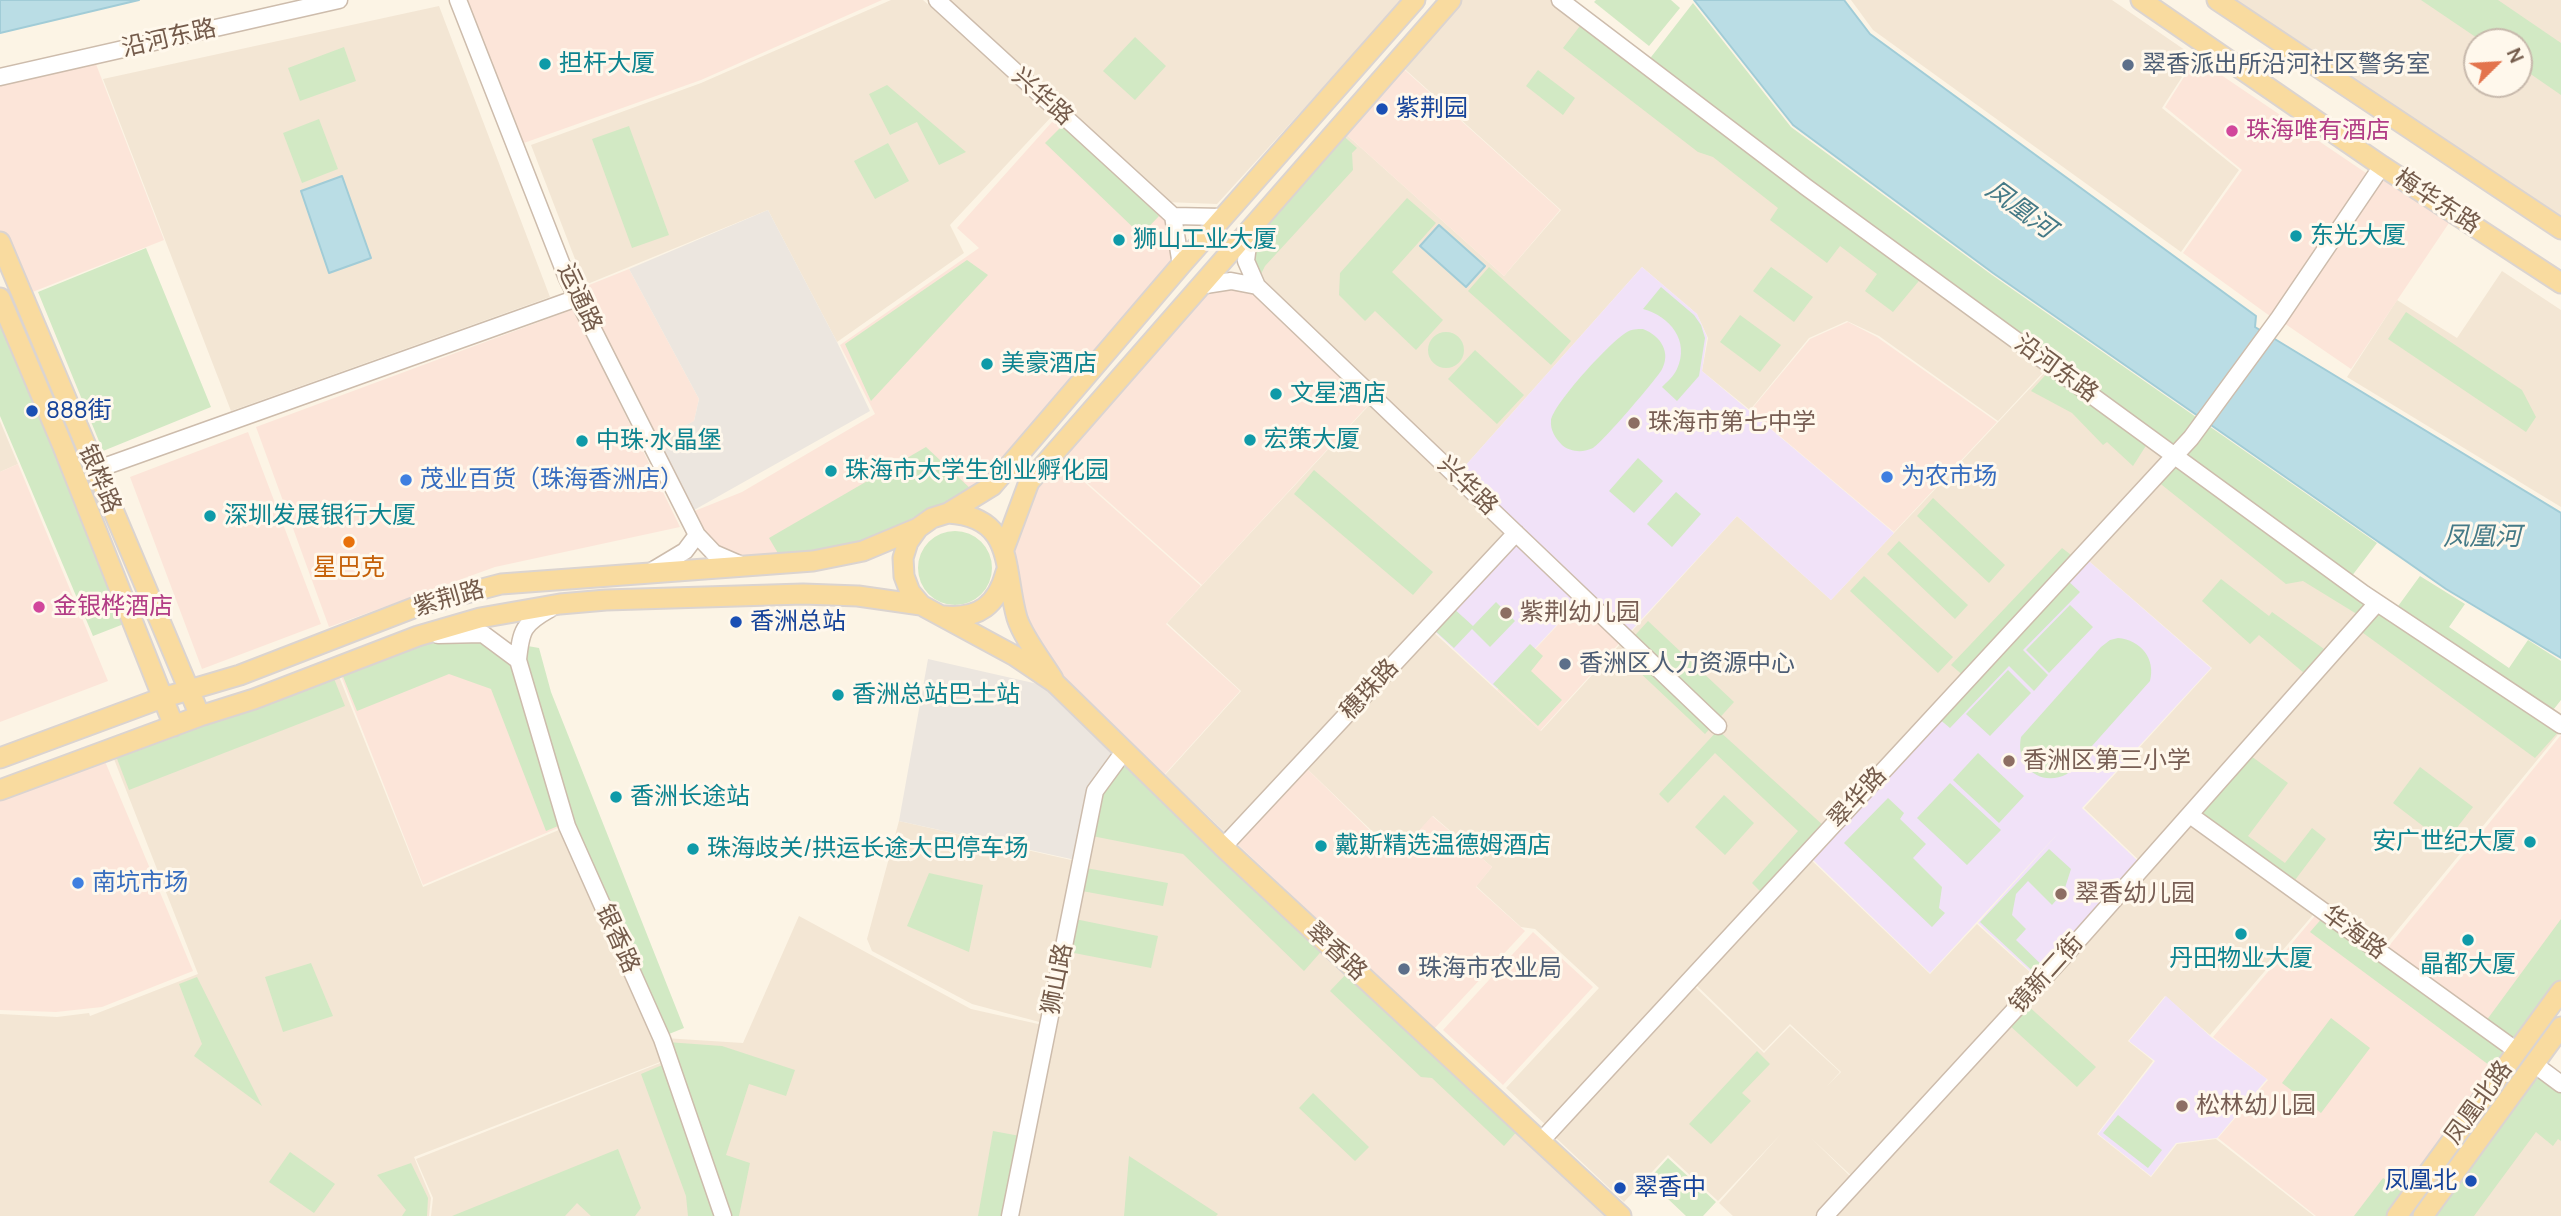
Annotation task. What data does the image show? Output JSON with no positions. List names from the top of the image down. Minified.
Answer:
{"streets":{"main road":["梅华东路","银桦路","紫荆路","翠香路","凤凰北路"],"street":["沿河东路","兴华路","运通路","穗珠路","翠华路","华海路","银香路","镜新二街","狮山路"]},"crossings":[["沿河东路","翠华路"],["沿河东路","镜新二街"],["兴华路","穗珠路"],["梅华东路","翠华路"],["运通路","紫荆路"],["银桦路","紫荆路"],["穗珠路","翠香路"],["翠华路","翠香路"],["华海路","镜新二街"],["华海路","凤凰北路"],["翠香路","狮山路"]],"water":["凤凰河"],"places":["担杆大厦","翠香派出所沿河社区警务室","紫荆园","珠海唯有酒店","东光大厦","狮山工业大厦","美豪酒店","文星酒店","888街","珠海市第七中学","宏策大厦","中珠·水晶堡","珠海市大学生创业孵化园","为农市场","茂业百货（珠海香洲店）","深圳发展银行大厦","星巴克","金银桦酒店","紫荆幼儿园","香洲总站","香洲区人力资源中心","香洲总站巴士站","香洲区第三小学","香洲长途站","安广世纪大厦","戴斯精选温德姆酒店","珠海歧关/拱运长途大巴停车场","南坑市场","翠香幼儿园","丹田物业大厦","晶都大厦","珠海市农业局","松林幼儿园","凤凰北","翠香中"],"north":"top right"}
